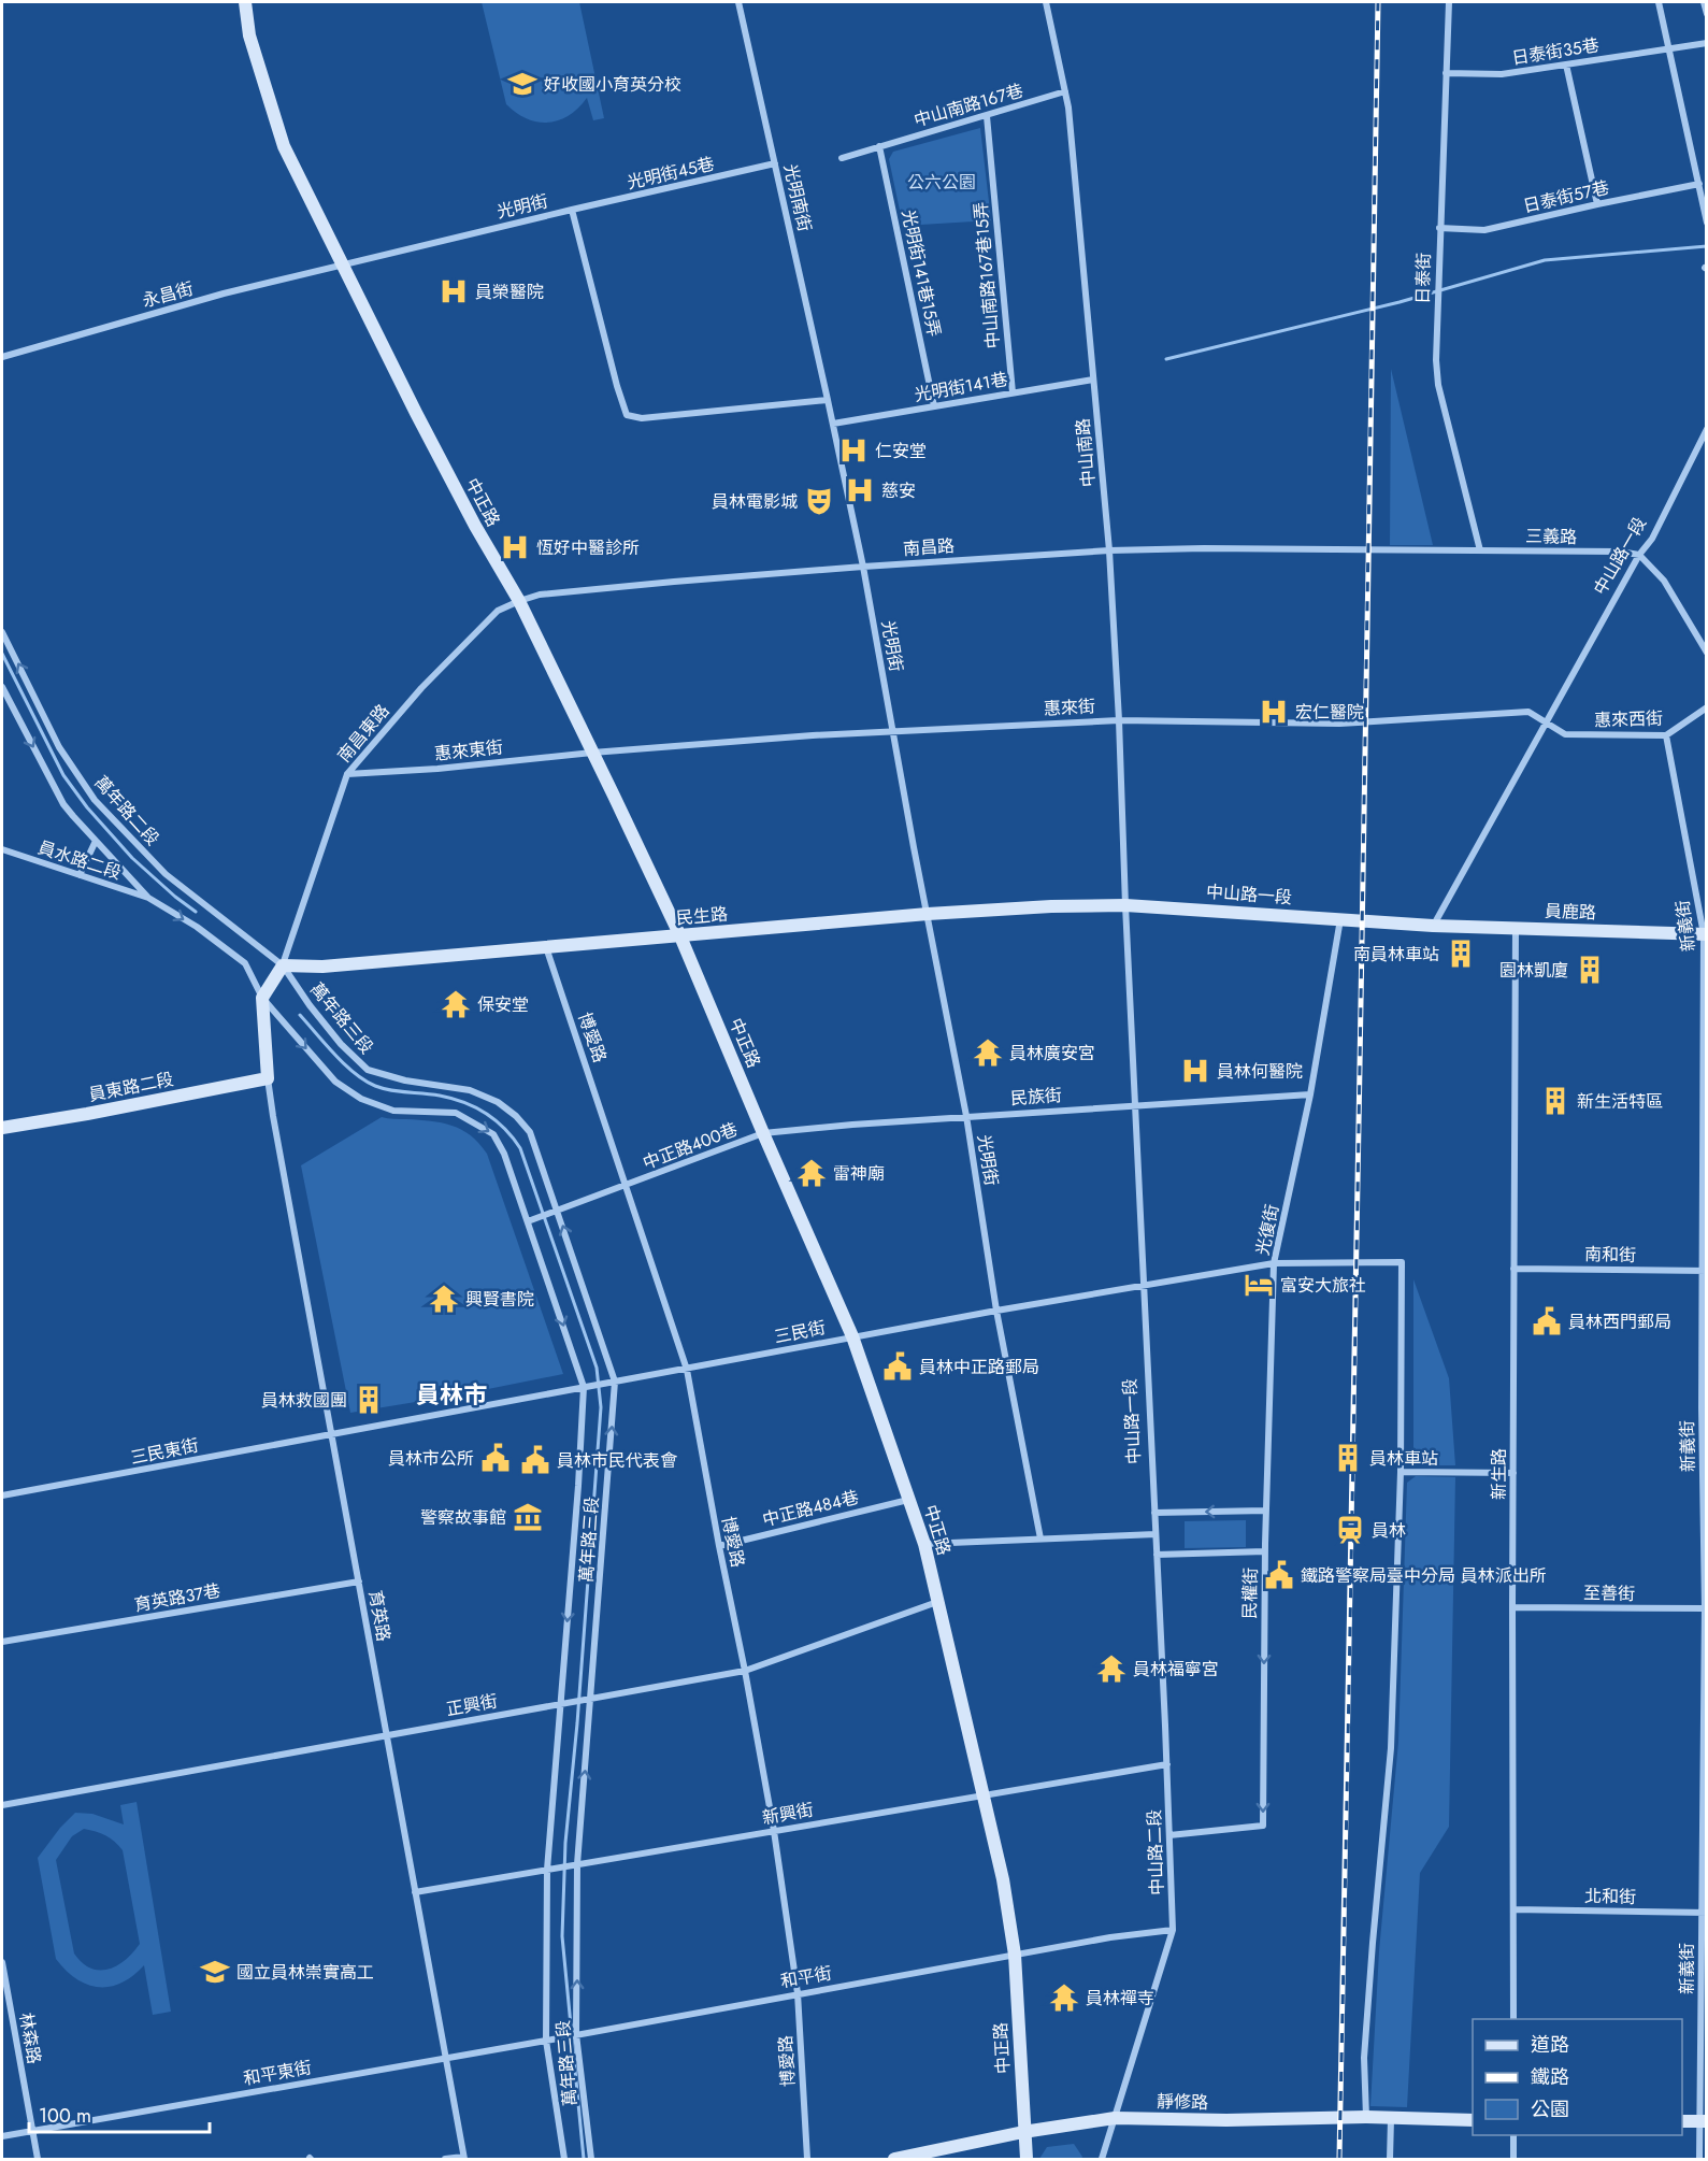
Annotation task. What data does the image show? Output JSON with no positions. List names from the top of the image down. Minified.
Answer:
{"streets":{"street":["日泰街35巷","中山南路167巷","光明街45巷","日泰街57巷","光明南街","光明街","光明街141巷15弄","中山南路167巷15弄","日泰街","永昌街","光明街141巷","中山南路","中正路","三義路","南昌路","中山路一段","惠來街","惠來西街","南昌東路","惠來東街","萬年路二段","員水路二段","員鹿路","民生路","新義街","萬年路三段","博愛路","員東路二段","民族街","中正路400巷","光復街","南和街","三民街","三民東街","新生路","中正路484巷","民權街","至善街","育英路37巷","育英路","正興街","新興街","中山路二段","北和街","和平街","林森路","和平東街","靜修路"]},"crossings":[["日泰街35巷","日泰街"],["中山南路167巷","光明街141巷15弄"],["中山南路167巷","中山南路167巷15弄"],["中山南路167巷","中山南路"],["光明街45巷","光明南街"],["光明街45巷","光明街"],["日泰街57巷","日泰街"],["光明南街","光明街"],["光明街","永昌街"],["光明街","光明街141巷"],["光明街","中正路"],["光明街","南昌路"],["光明街","惠來街"],["光明街","民生路"],["光明街","民族街"],["光明街","三民街"],["光明街141巷15弄","光明街141巷"],["中山南路167巷15弄","光明街141巷"],["日泰街","三義路"],["永昌街","中正路"],["光明街141巷","中山南路"],["中山南路","南昌路"],["中山南路","中山路一段"],["中山南路","惠來街"],["中山南路","民生路"],["中正路","南昌路"],["中正路","惠來街"],["中正路","南昌東路"],["中正路","惠來東街"],["中正路","民生路"],["中正路","民族街"],["中正路","中正路400巷"],["中正路","三民街"],["中正路","中正路484巷"],["中正路","正興街"],["中正路","新興街"],["中正路","和平街"],["中正路","靜修路"],["三義路","南昌路"],["三義路","中山路一段"],["南昌路","南昌東路"],["中山路一段","惠來街"],["中山路一段","惠來西街"],["中山路一段","員鹿路"],["中山路一段","民生路"],["中山路一段","民族街"],["中山路一段","光復街"],["中山路一段","三民街"],["中山路一段","中山路二段"],["惠來街","惠來西街"],["惠來街","惠來東街"],["惠來西街","新義街"],["南昌東路","惠來東街"],["南昌東路","萬年路二段"],["南昌東路","民生路"],["南昌東路","萬年路三段"],["萬年路二段","民生路"],["萬年路二段","萬年路三段"],["員鹿路","新義街"],["員鹿路","新生路"],["民生路","萬年路三段"],["民生路","博愛路"],["新義街","南和街"],["新義街","至善街"],["新義街","北和街"],["萬年路三段","中正路400巷"],["萬年路三段","三民街"],["萬年路三段","正興街"],["萬年路三段","新興街"],["萬年路三段","和平街"],["博愛路","中正路400巷"],["博愛路","三民街"],["博愛路","中正路484巷"],["博愛路","正興街"],["博愛路","新興街"],["博愛路","和平街"],["員東路二段","育英路"],["民族街","中正路400巷"],["民族街","光復街"],["光復街","三民街"],["光復街","民權街"],["南和街","新生路"],["三民街","三民東街"],["三民街","育英路"],["三民東街","育英路"],["新生路","至善街"],["新生路","北和街"],["民權街","中山路二段"],["育英路37巷","育英路"],["育英路","正興街"],["育英路","新興街"],["育英路","和平街"],["育英路","和平東街"],["新興街","中山路二段"],["中山路二段","和平街"],["中山路二段","靜修路"],["和平街","和平東街"],["林森路","和平東街"]],"one_way":["民權街"],"districts":["員林市"],"parks":["公六公園"],"places":{"school or university":["好收國小育英分校","國立員林崇實高工"],"hospital":["員榮醫院","仁安堂","慈安","恆好中醫診所","宏仁醫院","員林何醫院"],"theatre":["員林電影城"],"building":["南員林車站","園林凱廈","新生活特區","員林救國團","員林車站"],"temple":["保安堂","員林廣安宮","雷神廟","興賢書院","員林福寧宮","員林禪寺"],"hotel":["富安大旅社"],"public building":["員林西門郵局","員林中正路郵局","員林市公所","員林市民代表會","鐵路警察局臺中分局 員林派出所"],"museum":["警察故事館"],"station":["員林"]},"legend":["道路","鐵路","公園"],"scale_bar":"100 m"}
